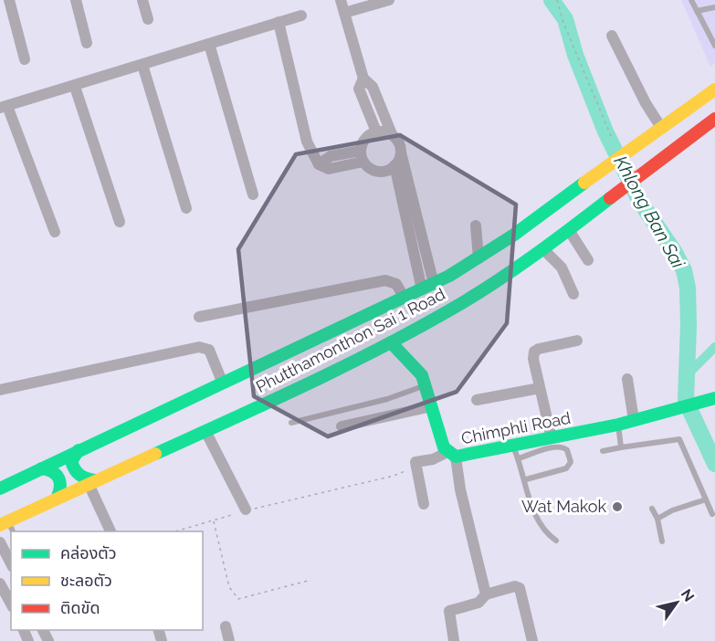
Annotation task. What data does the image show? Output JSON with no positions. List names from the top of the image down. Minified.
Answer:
{"streets":{"main road":["Phutthamonthon Sai 1 Road","Chimphli Road"]},"crossings":[["Phutthamonthon Sai 1 Road","Chimphli Road"]],"water":["Khlong Ban Sai"],"places":["Wat Makok"],"legend":["คล่องตัว","ชะลอตัว","ติดขัด"],"north":"top right"}
